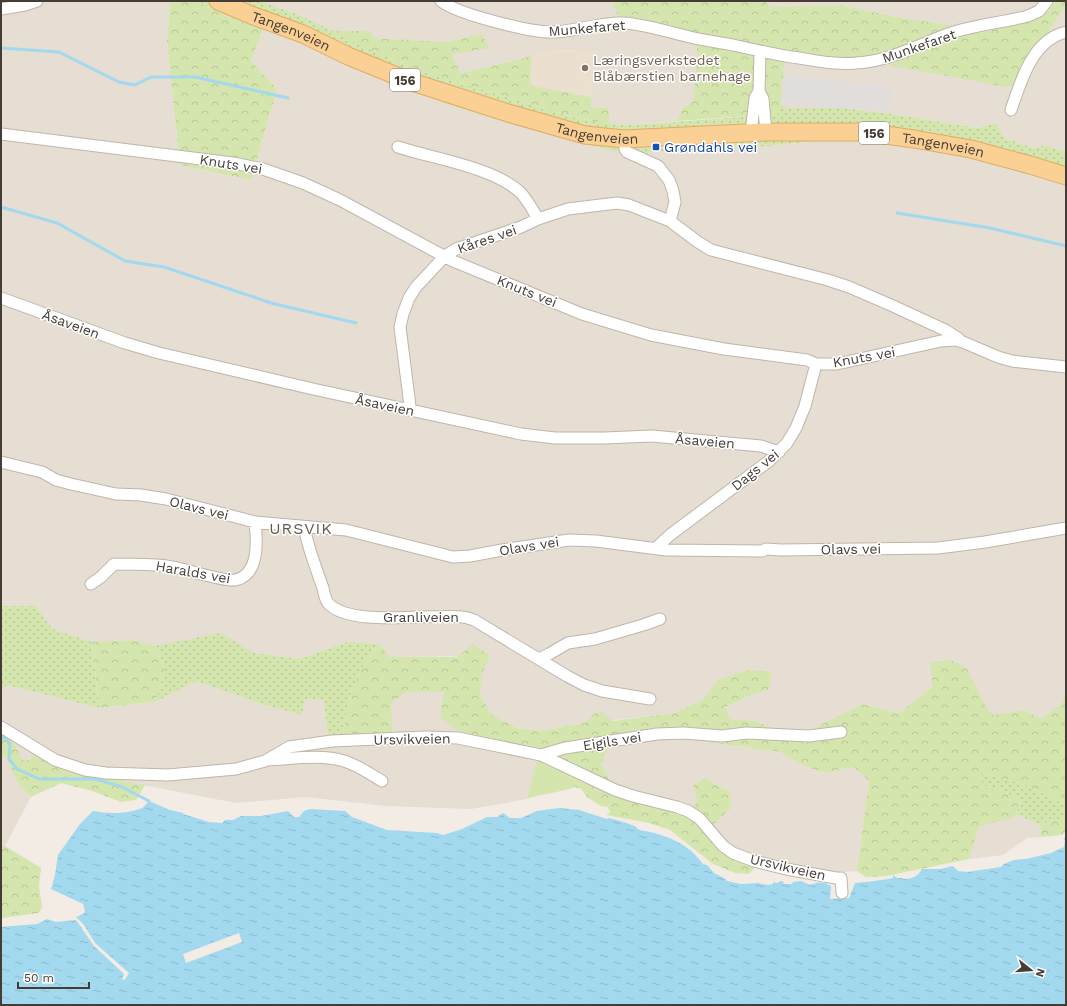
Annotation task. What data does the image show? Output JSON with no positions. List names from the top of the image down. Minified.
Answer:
{"streets":{"main road":["Tangenveien","156"],"street":["Munkefaret","Knuts vei","Kåres vei","Åsaveien","Dags vei","Olavs vei","Haralds vei","Granliveien","Ursvikveien","Eigils vei"]},"crossings":[["Knuts vei","Kåres vei"],["Knuts vei","Dags vei"],["Kåres vei","Åsaveien"],["Åsaveien","Dags vei"],["Dags vei","Olavs vei"],["Olavs vei","Haralds vei"],["Olavs vei","Granliveien"],["Ursvikveien","Eigils vei"]],"districts":["URSVIK"],"places":{"other":["Læringsverkstedet Blåbærstien barnehage"],"transit":["Grøndahls vei"]},"scale_bar":"50 m","north":"right"}
